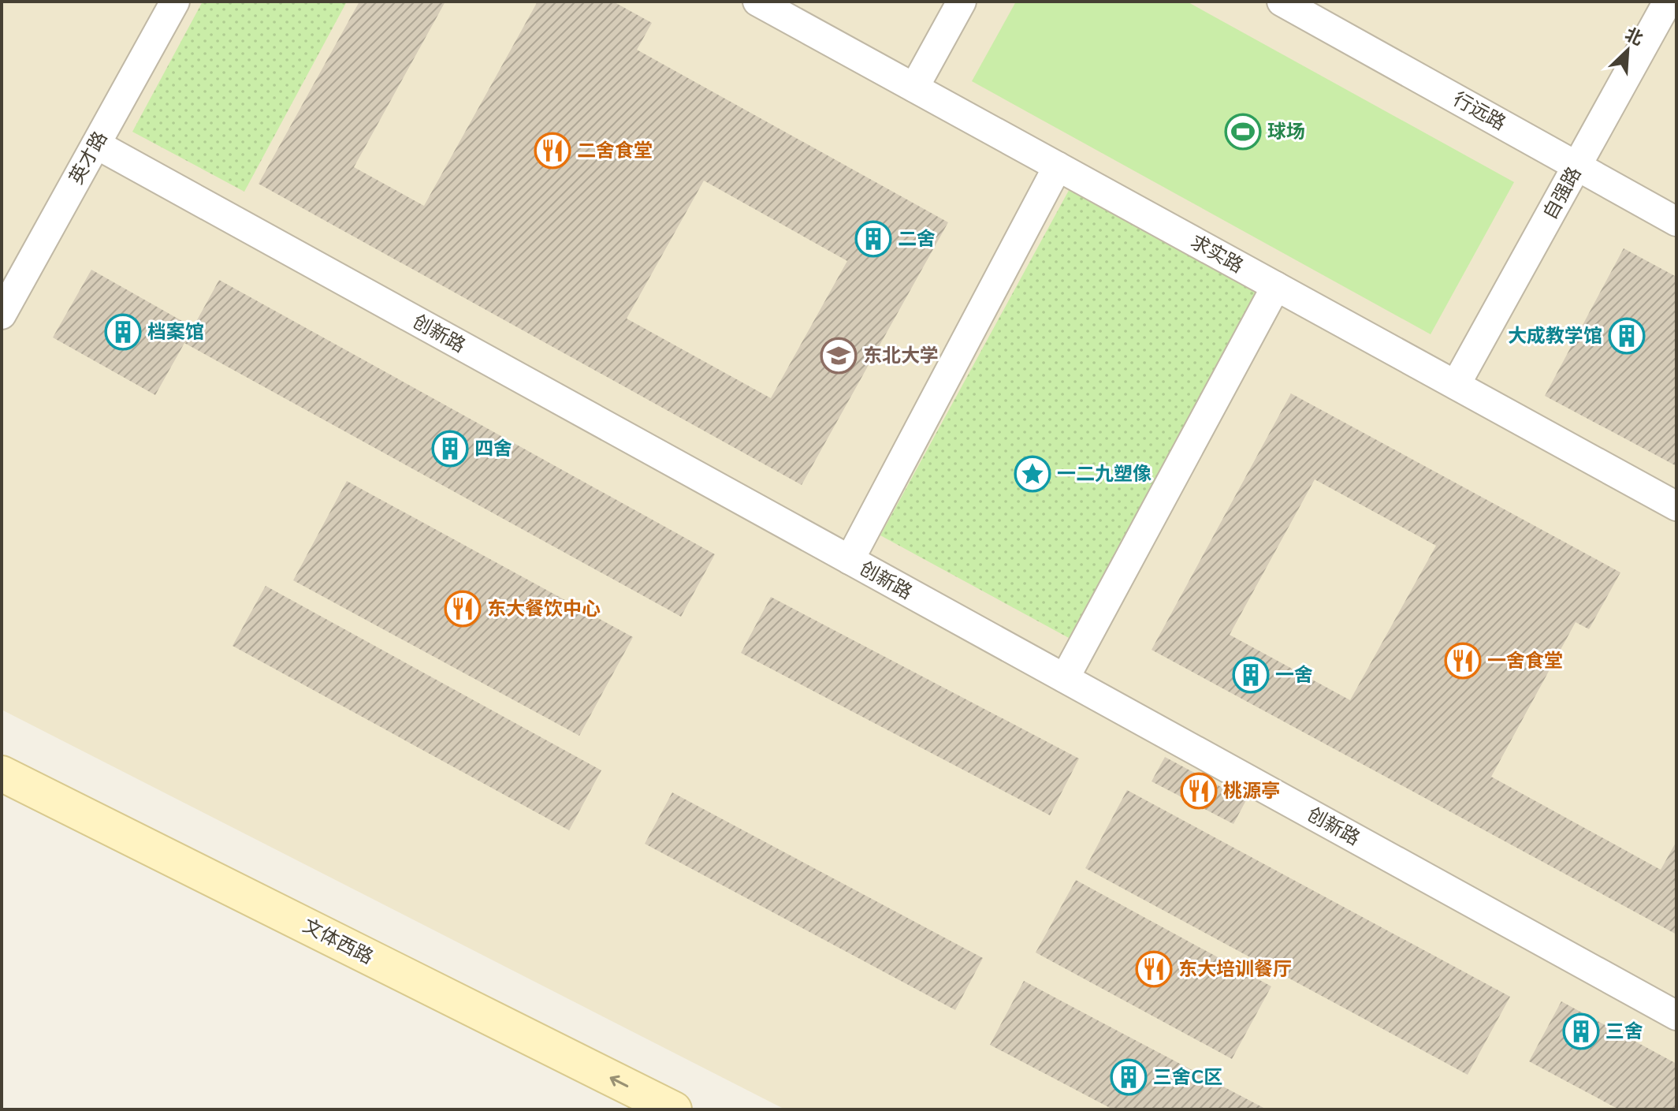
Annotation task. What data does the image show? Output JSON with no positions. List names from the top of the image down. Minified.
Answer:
{"streets":{"street":["行远路","英才路","自强路","求实路","创新路","文体西路"]},"crossings":[["行远路","自强路"],["英才路","创新路"],["自强路","求实路"]],"places":{"sports":["球场"],"restaurant":["二舍食堂","东大餐饮中心","一舍食堂","桃源亭","东大培训餐厅"],"building":["二舍","档案馆","大成教学馆","四舍","一舍","三舍","三舍C区"],"school or university":["东北大学"],"place":["一二九塑像"]},"north":"top right"}
